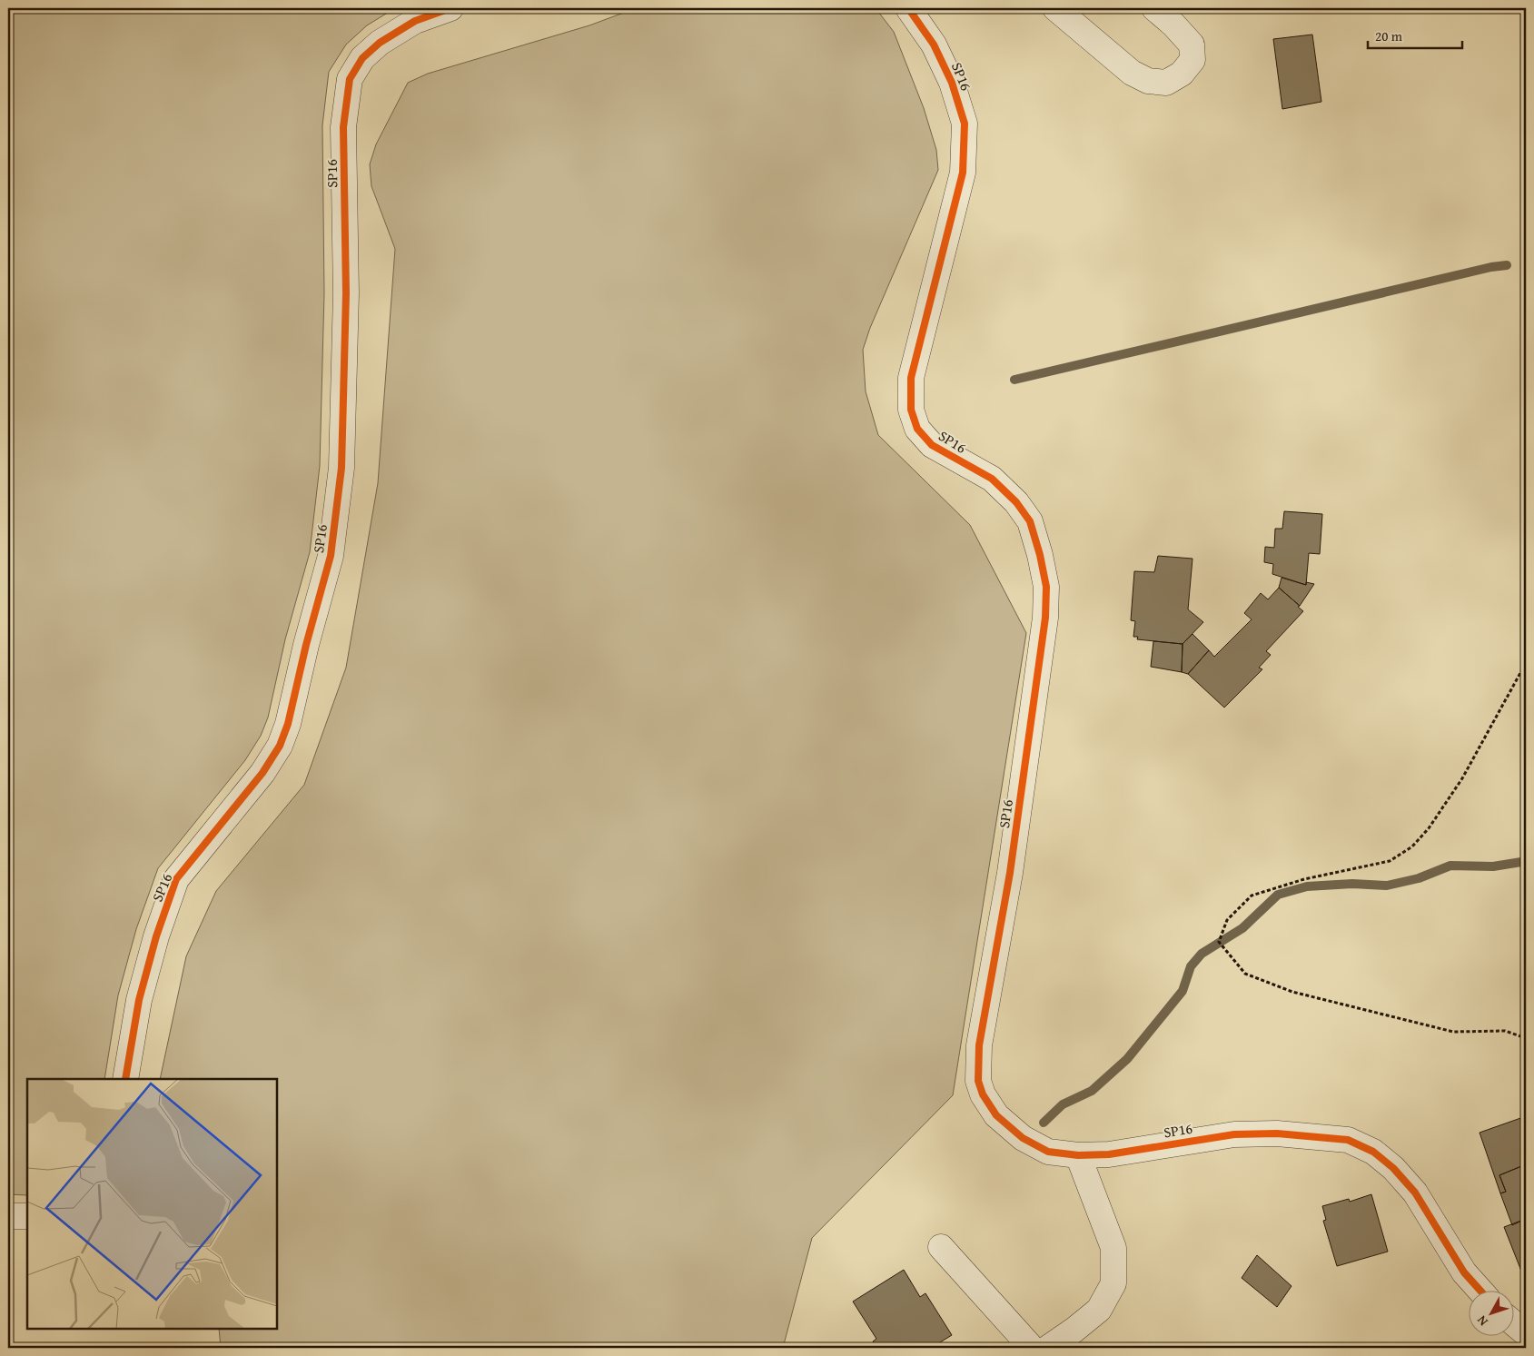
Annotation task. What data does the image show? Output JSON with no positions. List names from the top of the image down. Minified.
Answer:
{"streets":{"street":["SP16"]},"scale_bar":"20 m","north":"bottom left"}
